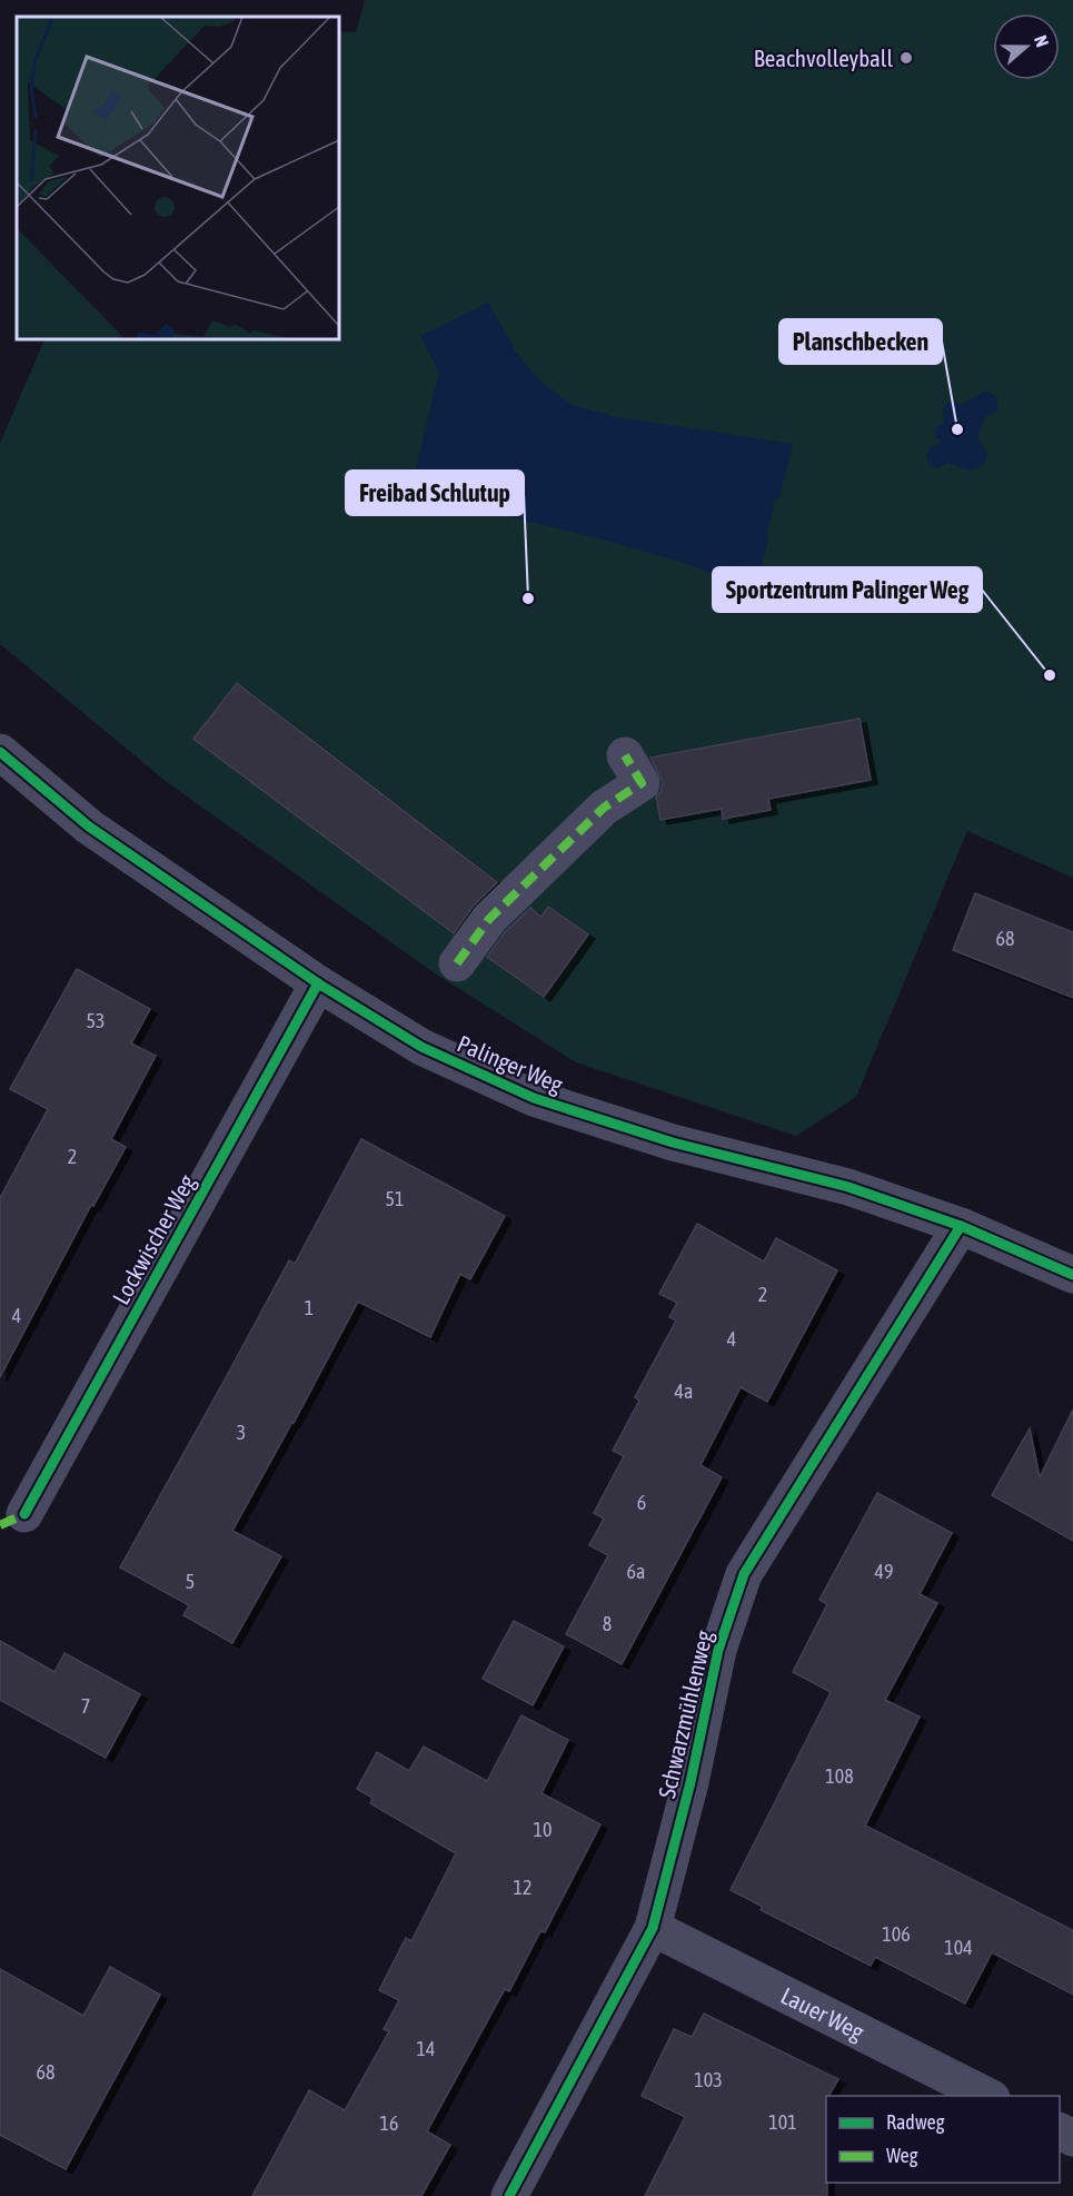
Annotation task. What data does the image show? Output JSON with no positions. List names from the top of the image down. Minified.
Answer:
{"streets":{"street":["Palinger Weg","Lockwischer Weg","Schwarzmühlenweg","Lauer Weg"]},"crossings":[["Palinger Weg","Lockwischer Weg"],["Palinger Weg","Schwarzmühlenweg"],["Schwarzmühlenweg","Lauer Weg"]],"places":["Beachvolleyball","Planschbecken","Freibad Schlutup","Sportzentrum Palinger Weg"],"house_numbers":["68","53","2","51","2","1","4","4","4a","3","6","6a","49","5","8","7","108","10","12","106","104","14","68","103","101","16"],"legend":["Radweg","Weg"],"north":"right"}
